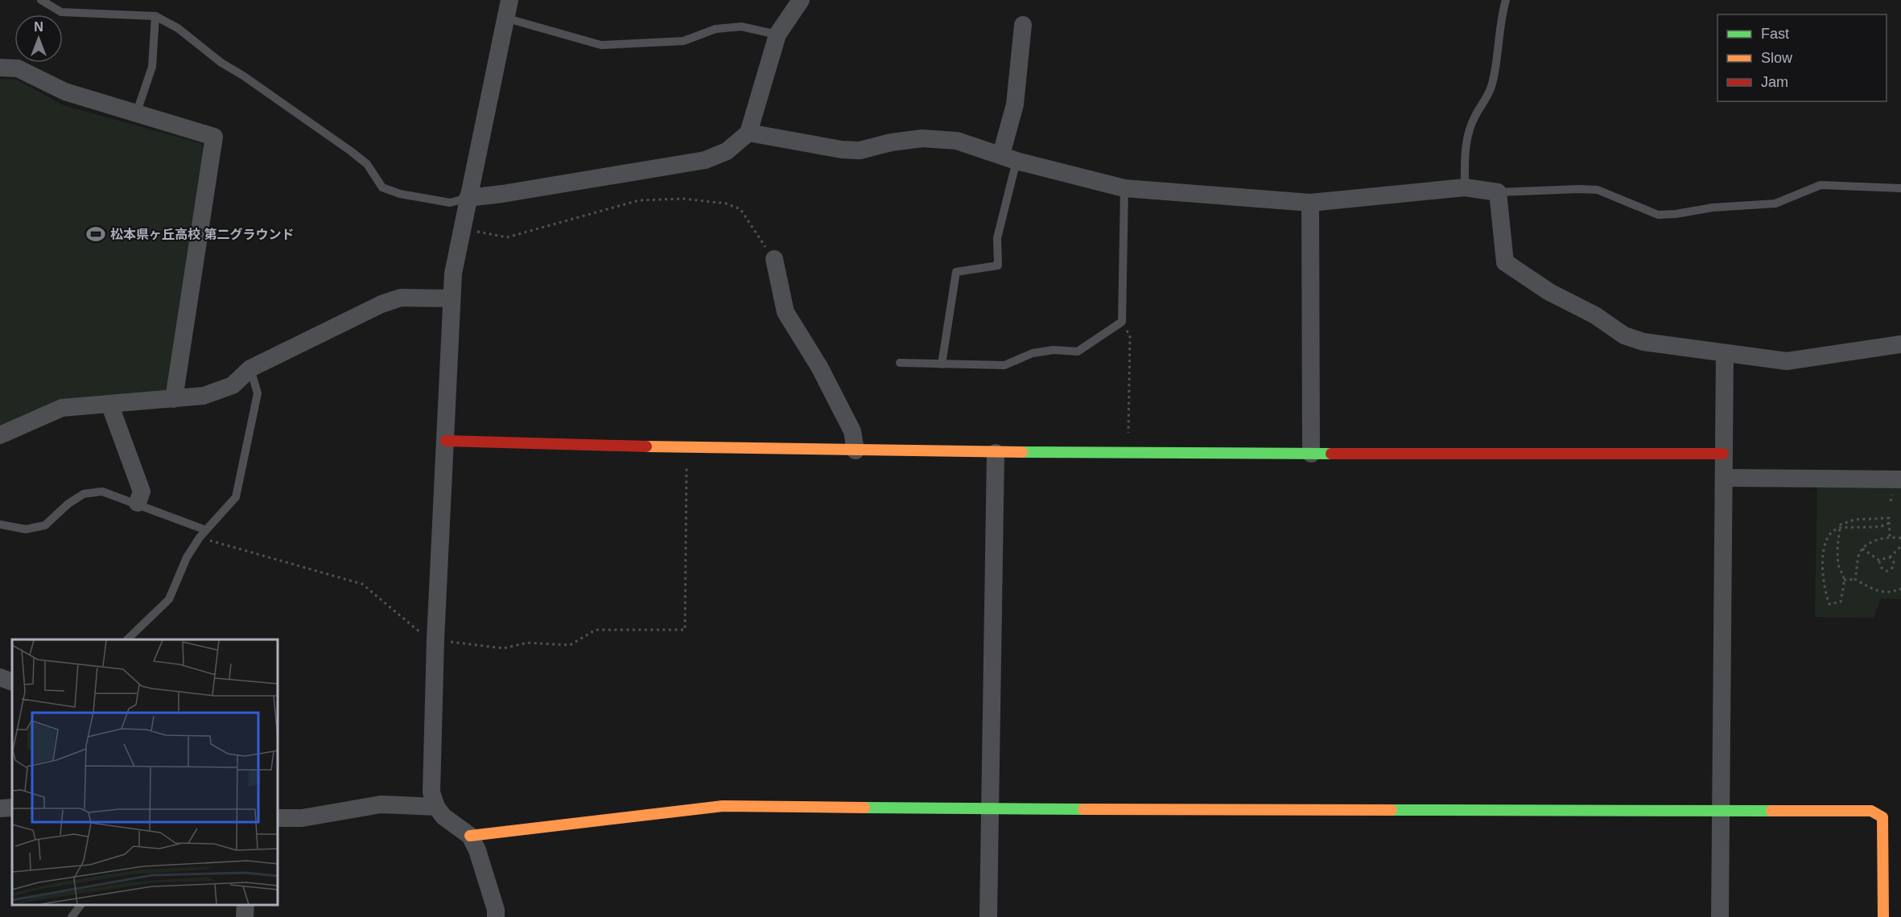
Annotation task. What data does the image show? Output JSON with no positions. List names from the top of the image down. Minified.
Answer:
{"places":{"sports":["松本県ヶ丘高校 第二グラウンド"]},"legend":["Fast","Slow","Jam"],"north":"top"}
